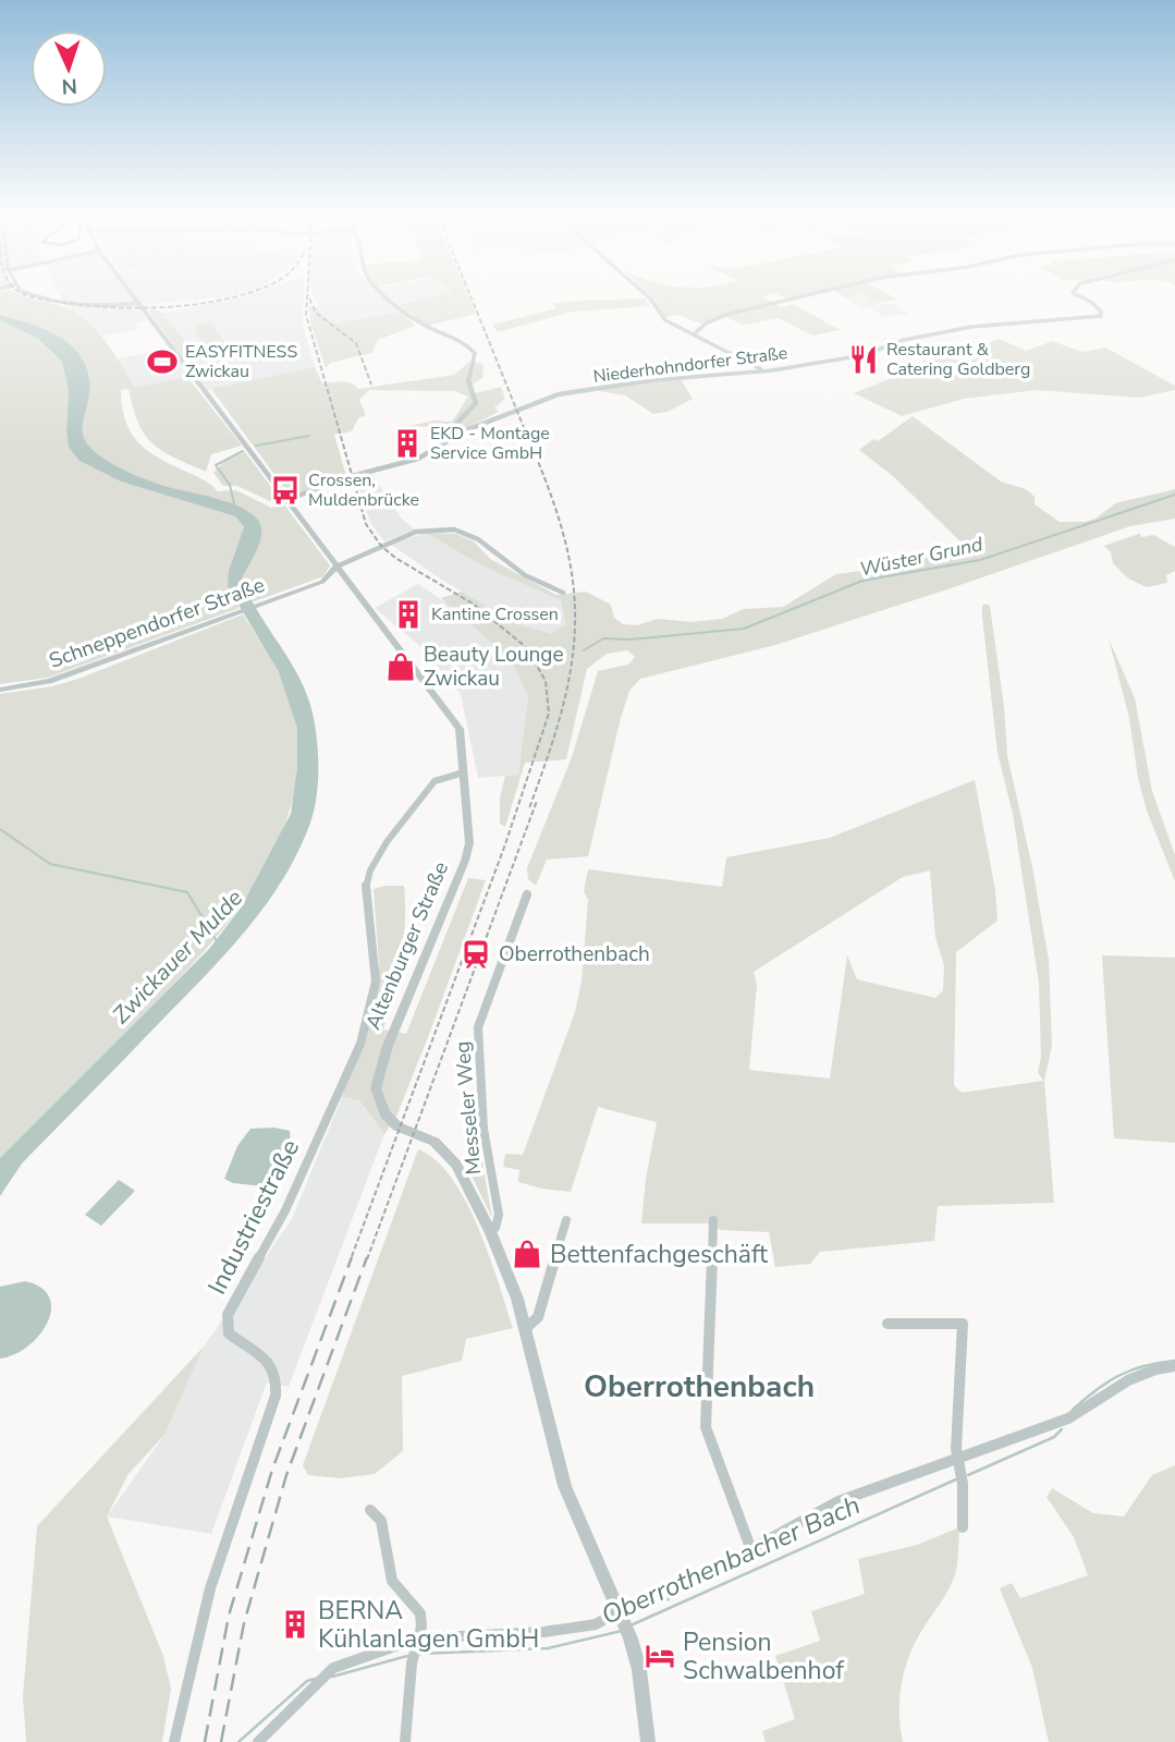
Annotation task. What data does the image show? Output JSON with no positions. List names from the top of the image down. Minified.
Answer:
{"streets":{"street":["Niederhohndorfer Straße","Schneppendorfer Straße","Altenburger Straße","Messeler Weg","Industriestraße"]},"crossings":[["Niederhohndorfer Straße","Altenburger Straße"],["Schneppendorfer Straße","Altenburger Straße"],["Altenburger Straße","Messeler Weg"],["Altenburger Straße","Industriestraße"]],"districts":["Oberrothenbach"],"water":["Wüster Grund","Zwickauer Mulde","Oberrothenbacher Bach"],"places":{"restaurant":["Restaurant & Catering Goldberg"],"sports":["EASYFITNESS Zwickau"],"building":["EKD - Montage Service GmbH","Kantine Crossen","BERNA Kühlanlagen GmbH"],"bus stop":["Crossen, Muldenbrücke"],"shop":["Beauty Lounge Zwickau","Bettenfachgeschäft"],"station":["Oberrothenbach"],"hotel":["Pension Schwalbenhof"]},"north":"bottom"}
